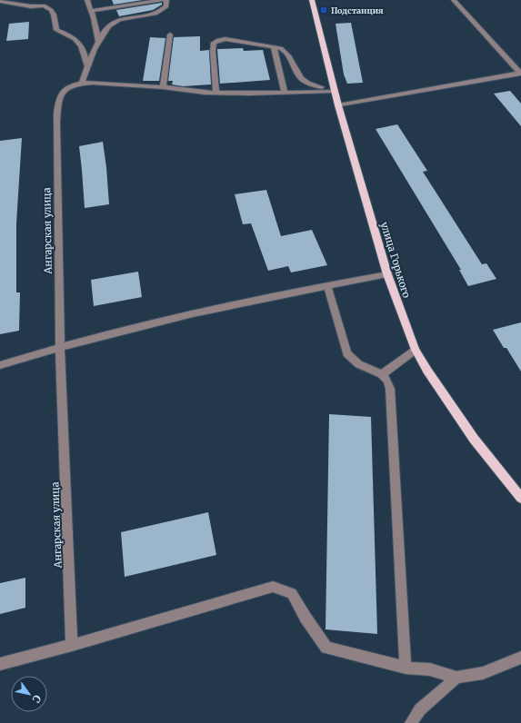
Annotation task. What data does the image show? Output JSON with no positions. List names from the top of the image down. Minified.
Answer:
{"streets":{"main road":["улица Горького"],"street":["Ангарская улица"]},"crossings":[["Ангарская улица","улица Горького"]],"places":{"transit":["Подстанция"]},"north":"bottom right"}
